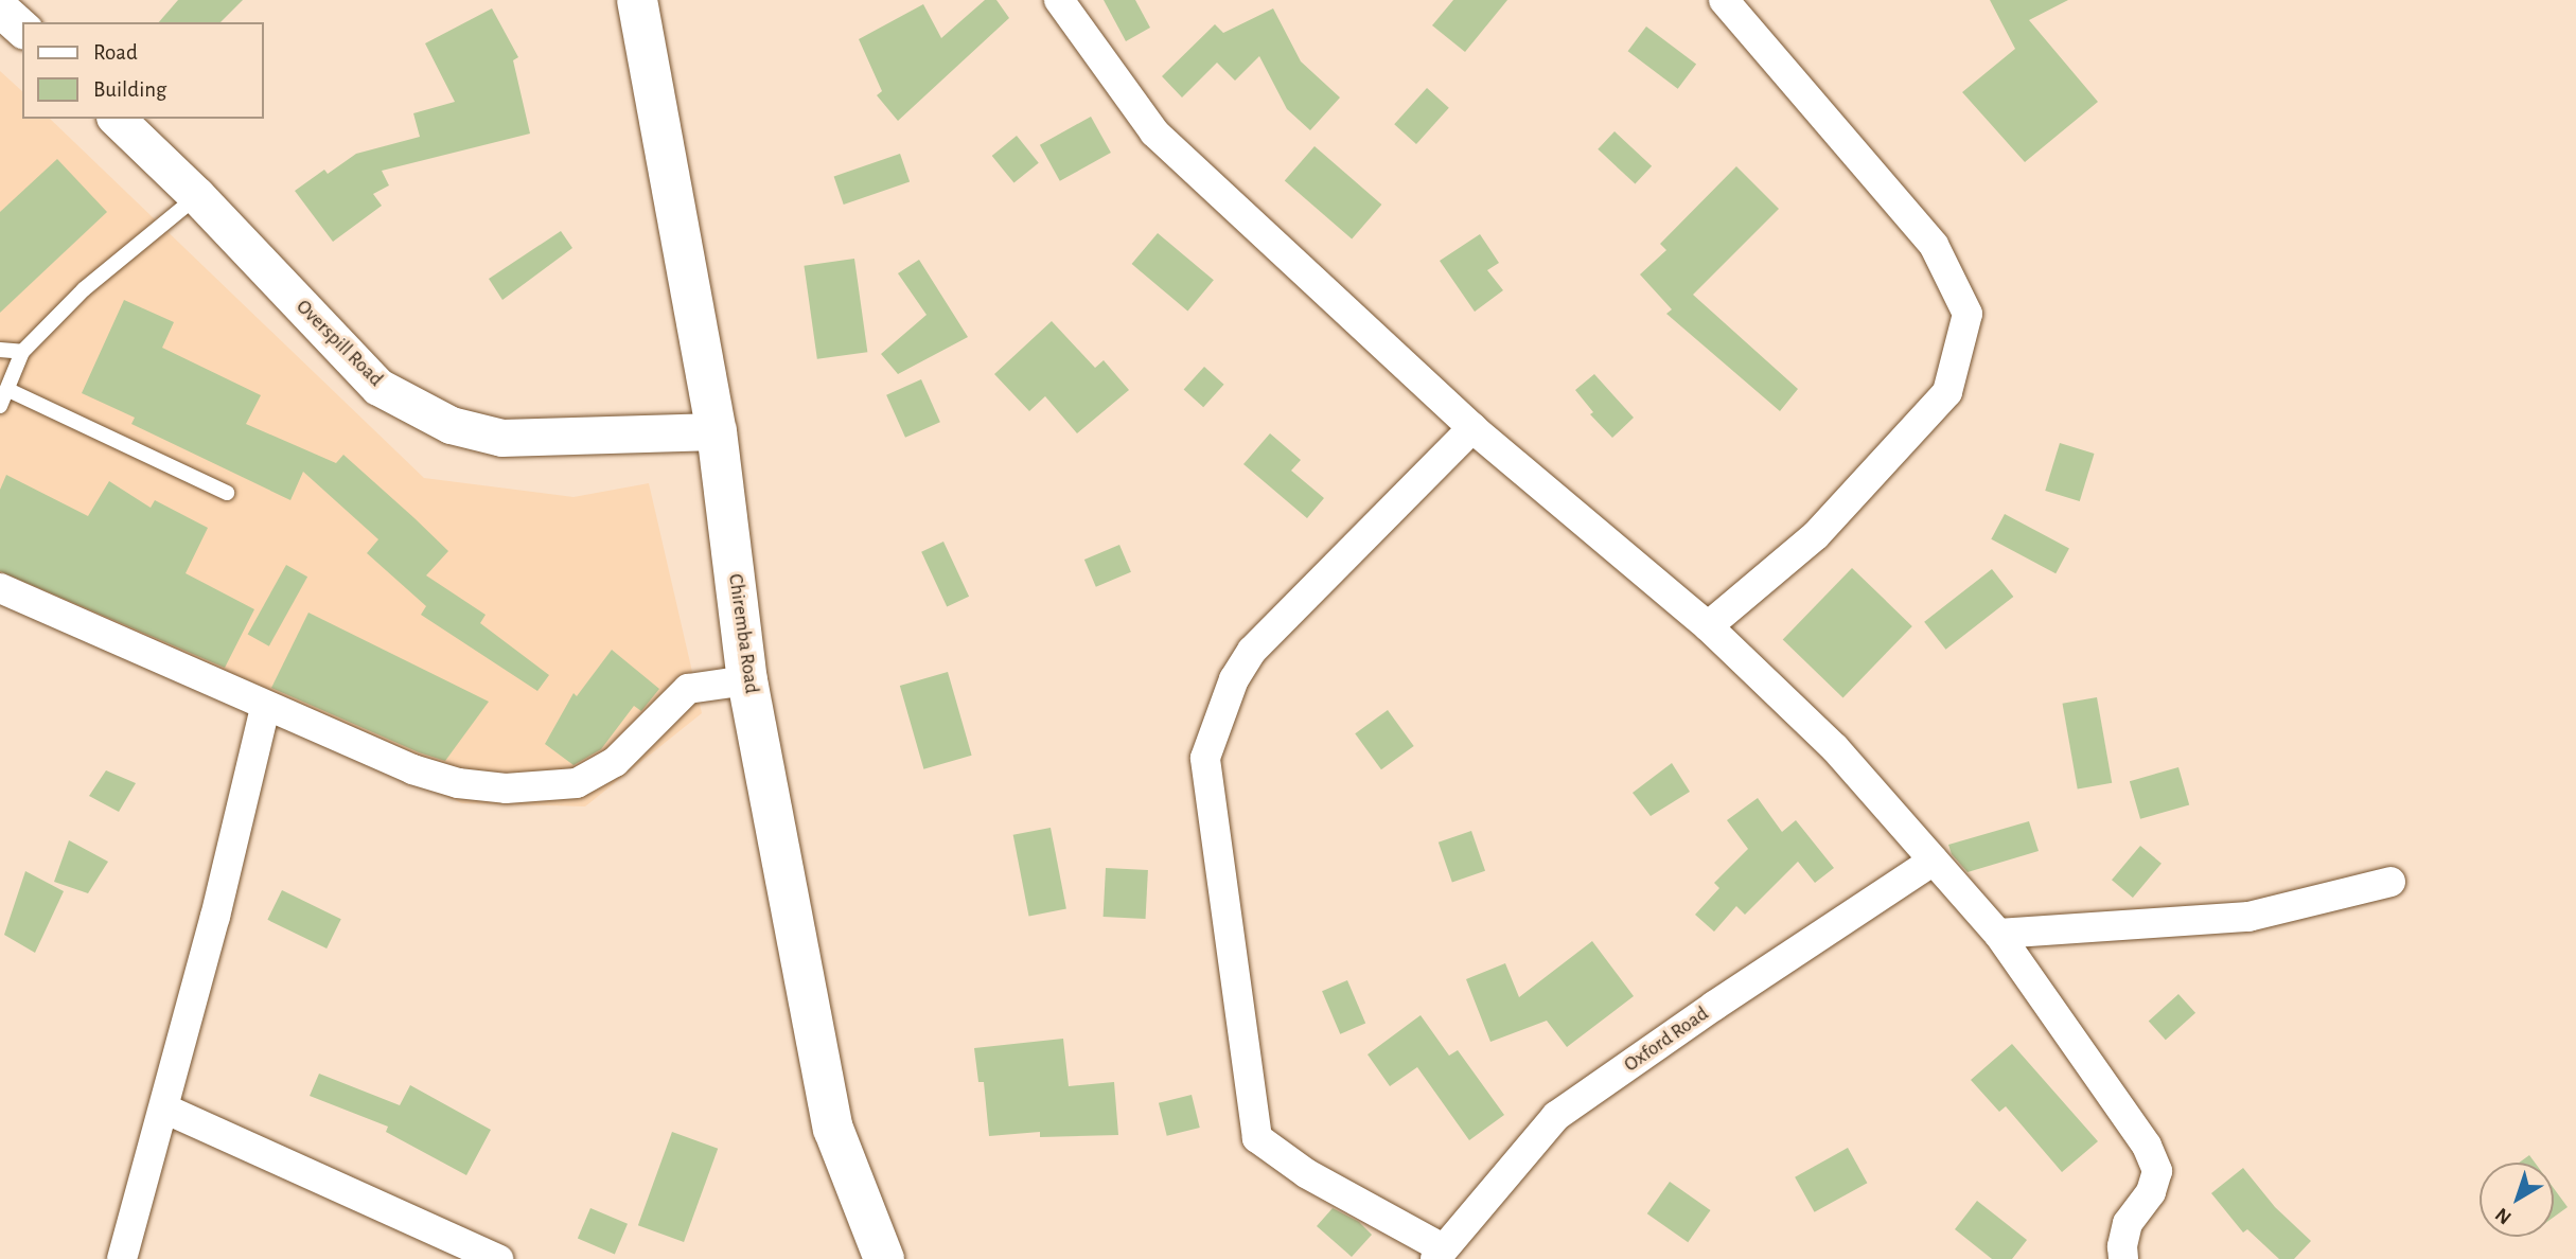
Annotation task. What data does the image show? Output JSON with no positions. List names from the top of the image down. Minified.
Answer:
{"streets":{"main road":["Chiremba Road"],"street":["Overspill Road","Oxford Road"]},"crossings":[["Overspill Road","Chiremba Road"]],"legend":["Road","Building"],"north":"bottom left"}
